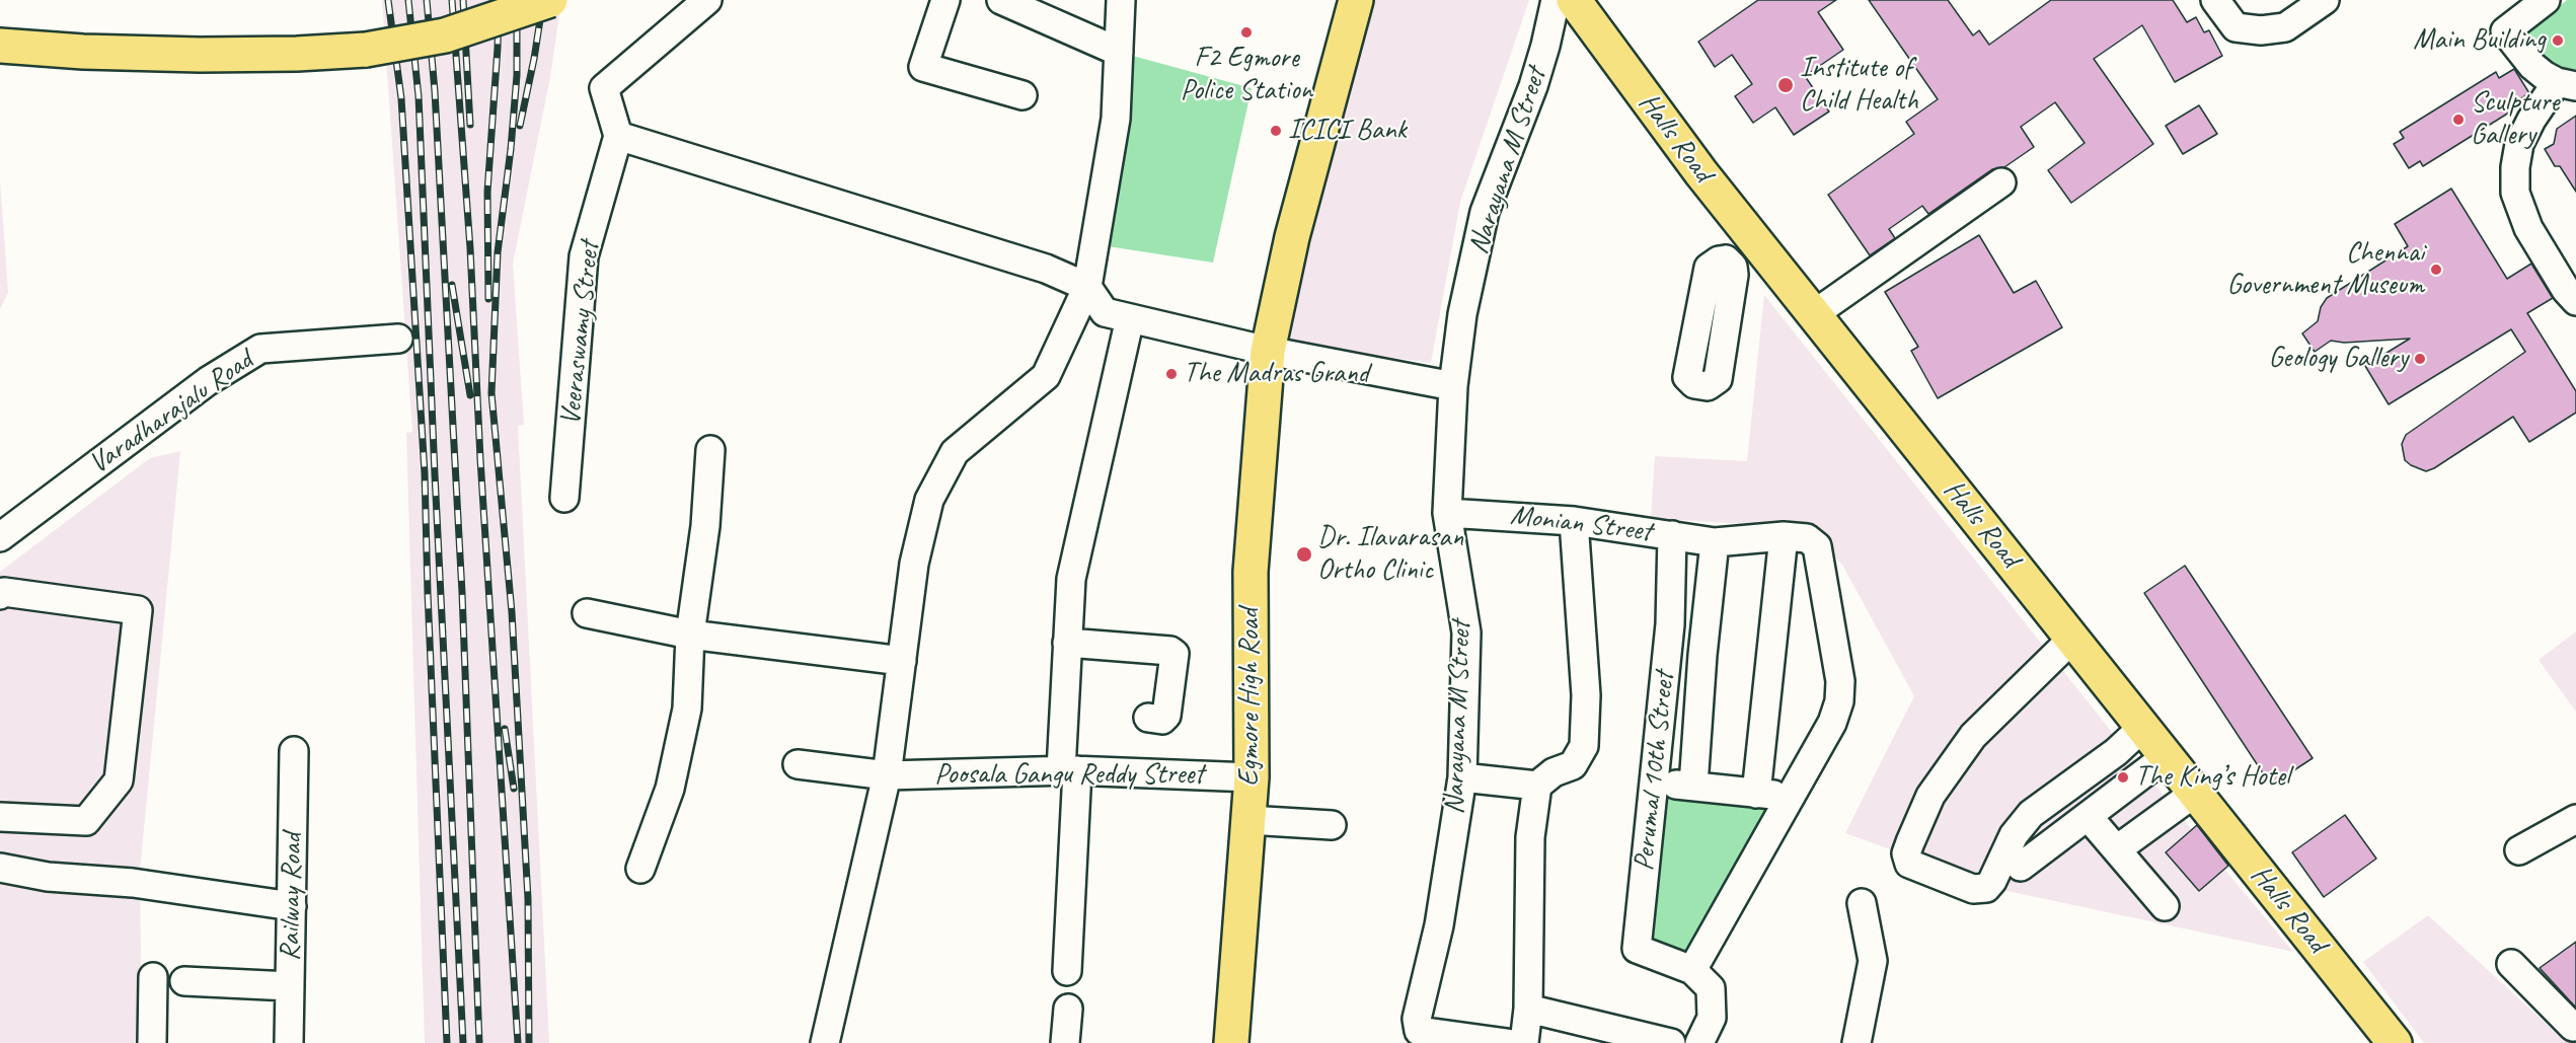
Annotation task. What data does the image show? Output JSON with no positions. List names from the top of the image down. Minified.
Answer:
{"streets":{"main road":["Halls Road","Egmore High Road"],"street":["Narayana M Street","Veeraswamy Street","Varadharajalu Road","Monian Street","Perumal 10th Street","Poosala Gangu Reddy Street","Railway Road"]},"crossings":[["Narayana M Street","Monian Street"],["Monian Street","Perumal 10th Street"],["Egmore High Road","Poosala Gangu Reddy Street"]],"places":["F2 Egmore Police Station","Main Building","Institute of Child Health","Sculpture Gallery","ICICI Bank","Chennai Government Museum","Geology Gallery","The Madras Grand","Dr. Ilavarasan Ortho Clinic","The King’s Hotel"]}
